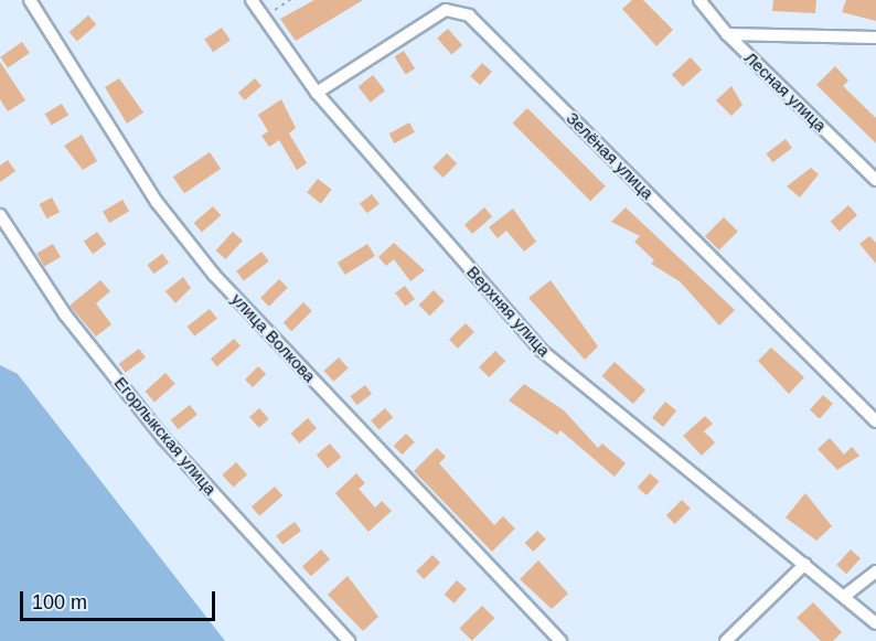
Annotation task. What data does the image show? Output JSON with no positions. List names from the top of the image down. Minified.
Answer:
{"streets":{"street":["Лесная улица","Зелёная улица","Верхняя улица","улица Волкова","Егорлыкская улица"]},"crossings":[["Зелёная улица","Верхняя улица"]],"scale_bar":"100 m"}
